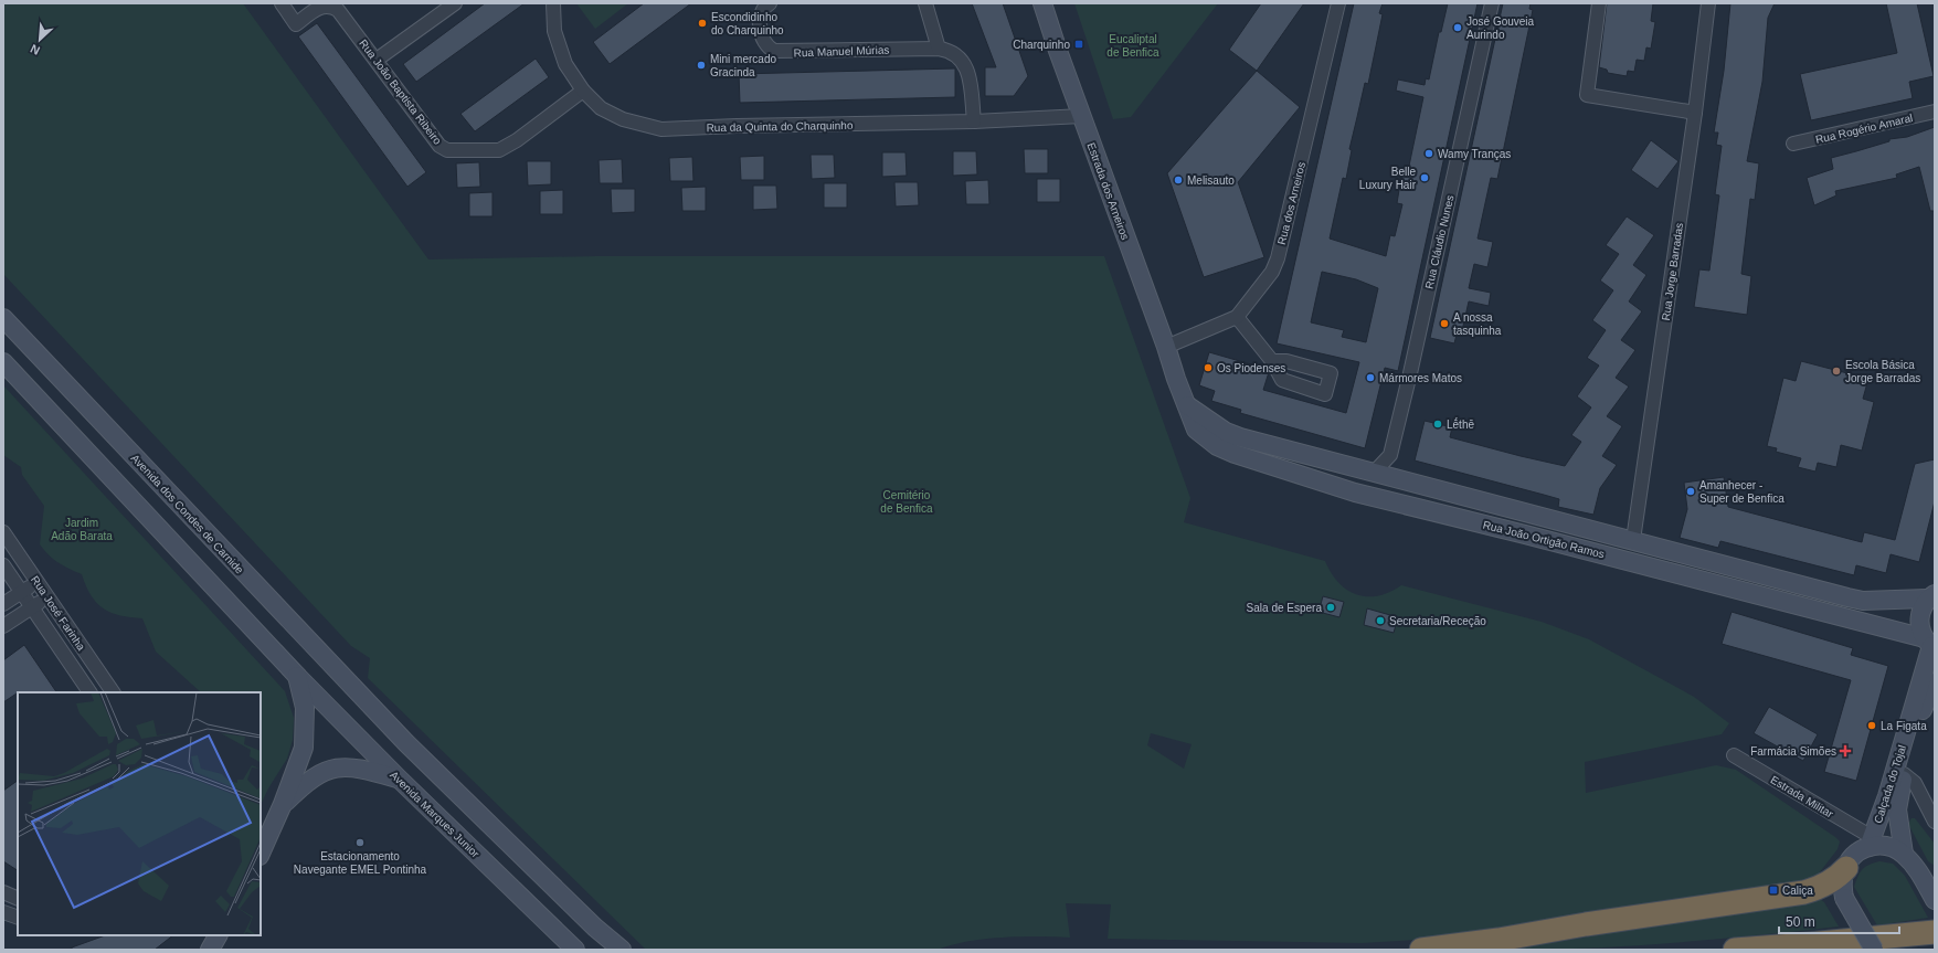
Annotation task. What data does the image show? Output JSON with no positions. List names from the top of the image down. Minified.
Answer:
{"streets":{"street":["Rua Manuel Múrias","Rua João Baptista Ribeiro","Rua da Quinta do Charquinho","Rua Rogério Amaral","Estrada dos Arneiros","Rua dos Arneiros","Rua Cláudio Nunes","Rua Jorge Barradas","Avenida dos Condes de Carnide","Rua João Ortigão Ramos","Rua José Farinha","Calçada do Tojal","Estrada Militar","Avenida Marques Junior"]},"crossings":[["Rua Manuel Múrias","Rua da Quinta do Charquinho"],["Rua João Baptista Ribeiro","Rua da Quinta do Charquinho"],["Rua da Quinta do Charquinho","Estrada dos Arneiros"],["Estrada dos Arneiros","Rua dos Arneiros"],["Estrada dos Arneiros","Rua João Ortigão Ramos"],["Rua Cláudio Nunes","Rua João Ortigão Ramos"],["Rua Jorge Barradas","Rua João Ortigão Ramos"],["Rua João Ortigão Ramos","Calçada do Tojal"],["Calçada do Tojal","Estrada Militar"]],"parks":["Eucaliptal de Benfica","Cemitério de Benfica","Jardim Adão Barata"],"places":{"other":["Escondidinho do Charquinho","José Gouveia Aurindo","Mini mercado Gracinda","Wamy Tranças","Belle Luxury Hair","Melisauto","A nossa tasquinha","Os Piodenses","Escola Básica Jorge Barradas","Mármores Matos","Lḗthē","Amanhecer - Super de Benfica","Sala de Espera","Secretaria/Receção","La Figata","Estacionamento Navegante EMEL Pontinha"],"transit":["Charquinho","Caliça"],"health":["Farmácia Simões"]},"scale_bar":"50 m","north":"bottom left"}
